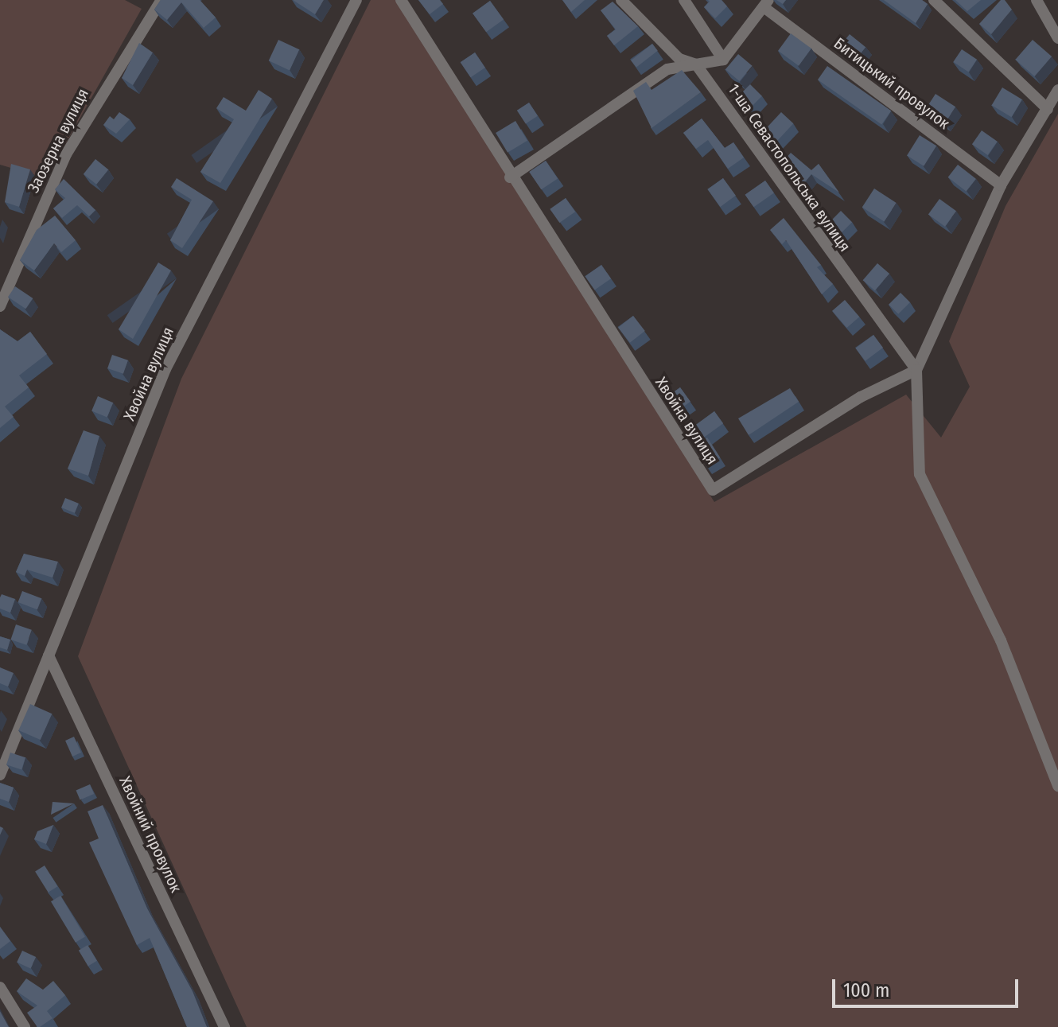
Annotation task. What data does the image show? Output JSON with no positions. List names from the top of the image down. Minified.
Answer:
{"streets":{"street":["Битицький провулок","Заозерна вулиця","1-ша Севастопольська вулиця","Хвойна вулиця","Хвойний провулок"]},"crossings":[["1-ша Севастопольська вулиця","Хвойна вулиця"],["Хвойна вулиця","Хвойний провулок"]],"scale_bar":"100 m"}
